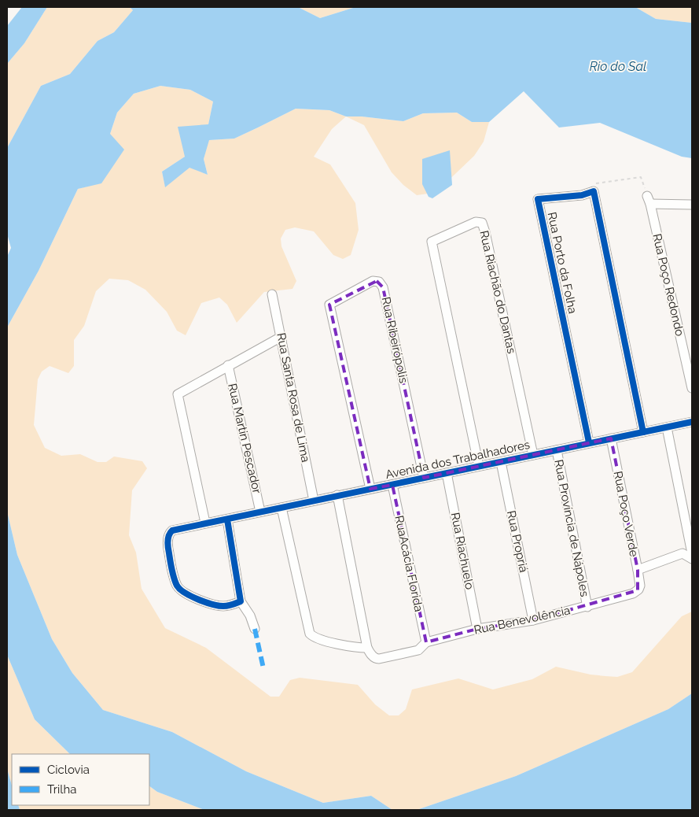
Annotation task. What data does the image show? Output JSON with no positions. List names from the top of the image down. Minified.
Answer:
{"streets":{"street":["Rua Porto da Folha","Rua Poço Redondo","Rua Riachão do Dantas","Rua Ribeirópolis","Rua Santa Rosa de Lima","Rua Martin Pescador","Avenida dos Trabalhadores","Rua Poço Verde","Rua Província de Nápoles","Rua Propriá","Rua Riachuelo","RuaAcácia Florida","Rua Benevolência"]},"crossings":[["Rua Porto da Folha","Avenida dos Trabalhadores"],["Rua Riachão do Dantas","Avenida dos Trabalhadores"],["Rua Ribeirópolis","Avenida dos Trabalhadores"],["Rua Santa Rosa de Lima","Avenida dos Trabalhadores"],["Rua Martin Pescador","Avenida dos Trabalhadores"],["Avenida dos Trabalhadores","Rua Poço Verde"],["Avenida dos Trabalhadores","Rua Província de Nápoles"],["Avenida dos Trabalhadores","Rua Propriá"],["Avenida dos Trabalhadores","Rua Riachuelo"],["Avenida dos Trabalhadores","RuaAcácia Florida"],["Rua Poço Verde","Rua Benevolência"],["Rua Província de Nápoles","Rua Benevolência"],["Rua Propriá","Rua Benevolência"],["Rua Riachuelo","Rua Benevolência"],["RuaAcácia Florida","Rua Benevolência"]],"water":["Rio do Sal"],"legend":["Ciclovia","Trilha"]}
